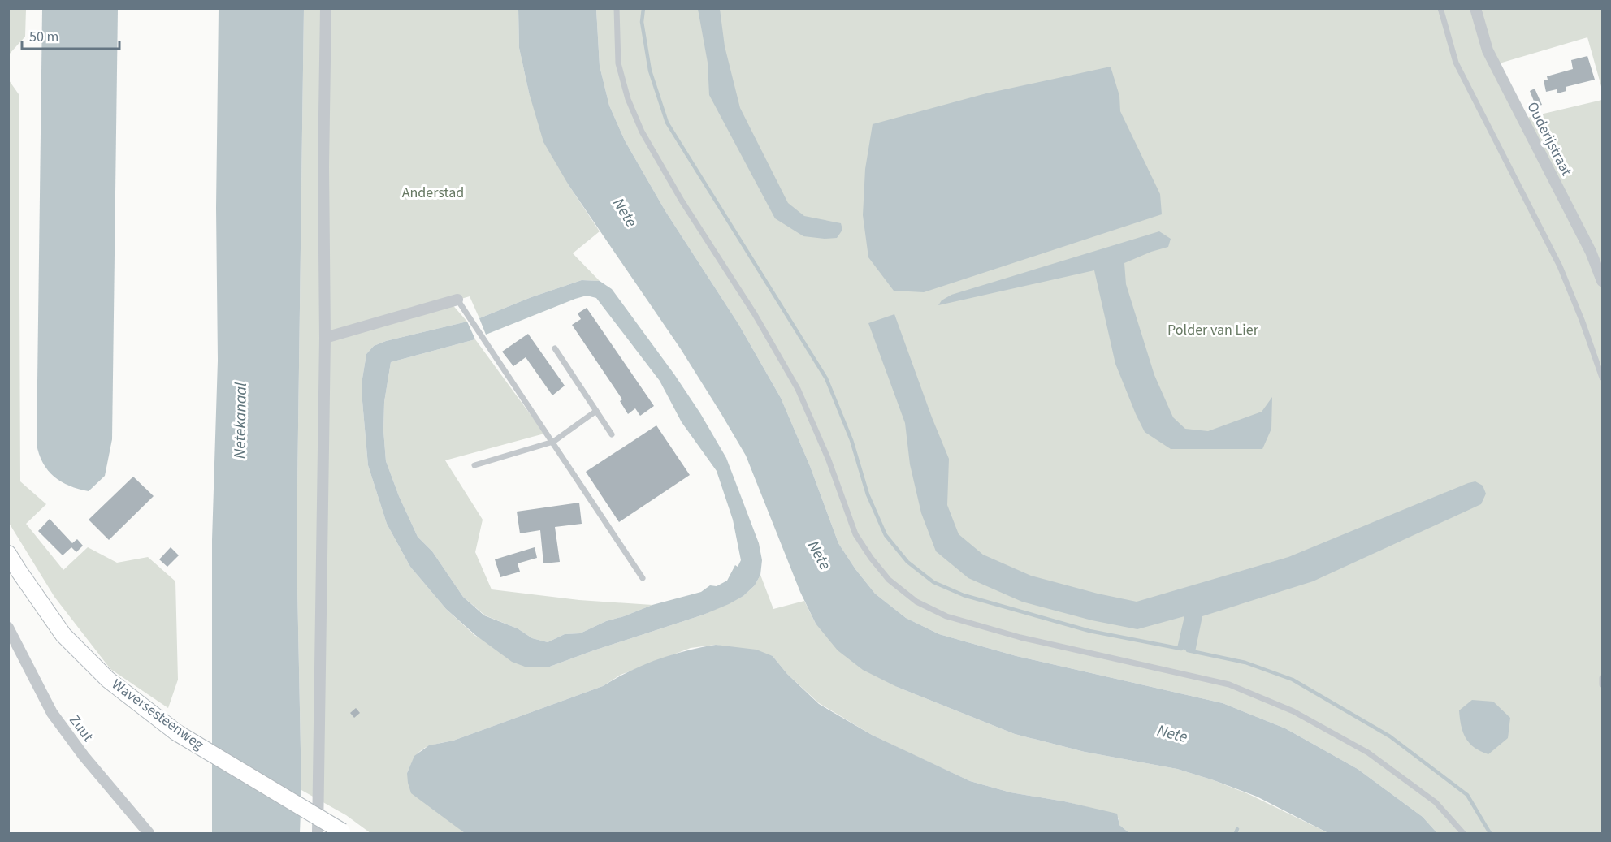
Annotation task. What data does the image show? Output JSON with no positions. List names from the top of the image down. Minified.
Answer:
{"streets":{"main road":["Waversesteenweg"],"street":["Ouderijstraat","Zuut"]},"water":["Nete","Netekanaal"],"parks":["Anderstad","Polder van Lier"],"scale_bar":"50 m"}
